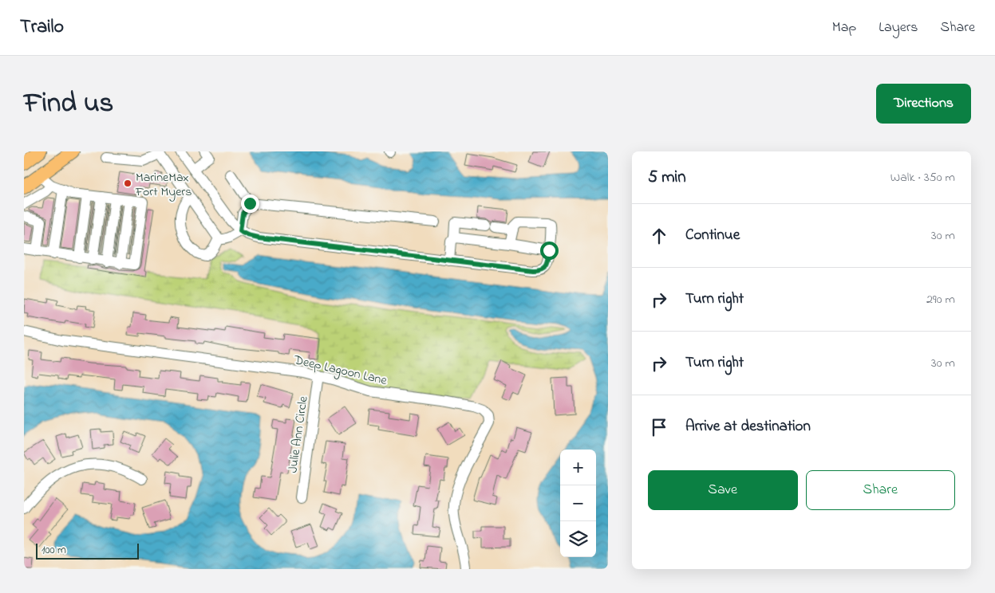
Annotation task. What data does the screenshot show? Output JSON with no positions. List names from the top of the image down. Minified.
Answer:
{"streets":{"street":["Deep Lagoon Lane","Julie Ann Circle"]},"crossings":[["Deep Lagoon Lane","Julie Ann Circle"]],"places":["MarineMax Fort Myers"],"scale_bar":"100 m","page":{"header":"Trailo","nav":["Map","Layers","Share"],"title":"Find us","buttons":["Directions",["Save","Share"]],"heading":["5 min","Walk · 350 m"],"list":[["Continue","30 m"],["Turn right","290 m"],["Turn right","30 m"],"Arrive at destination"],"map_buttons":["+","−"],"scale":"100 m"}}
